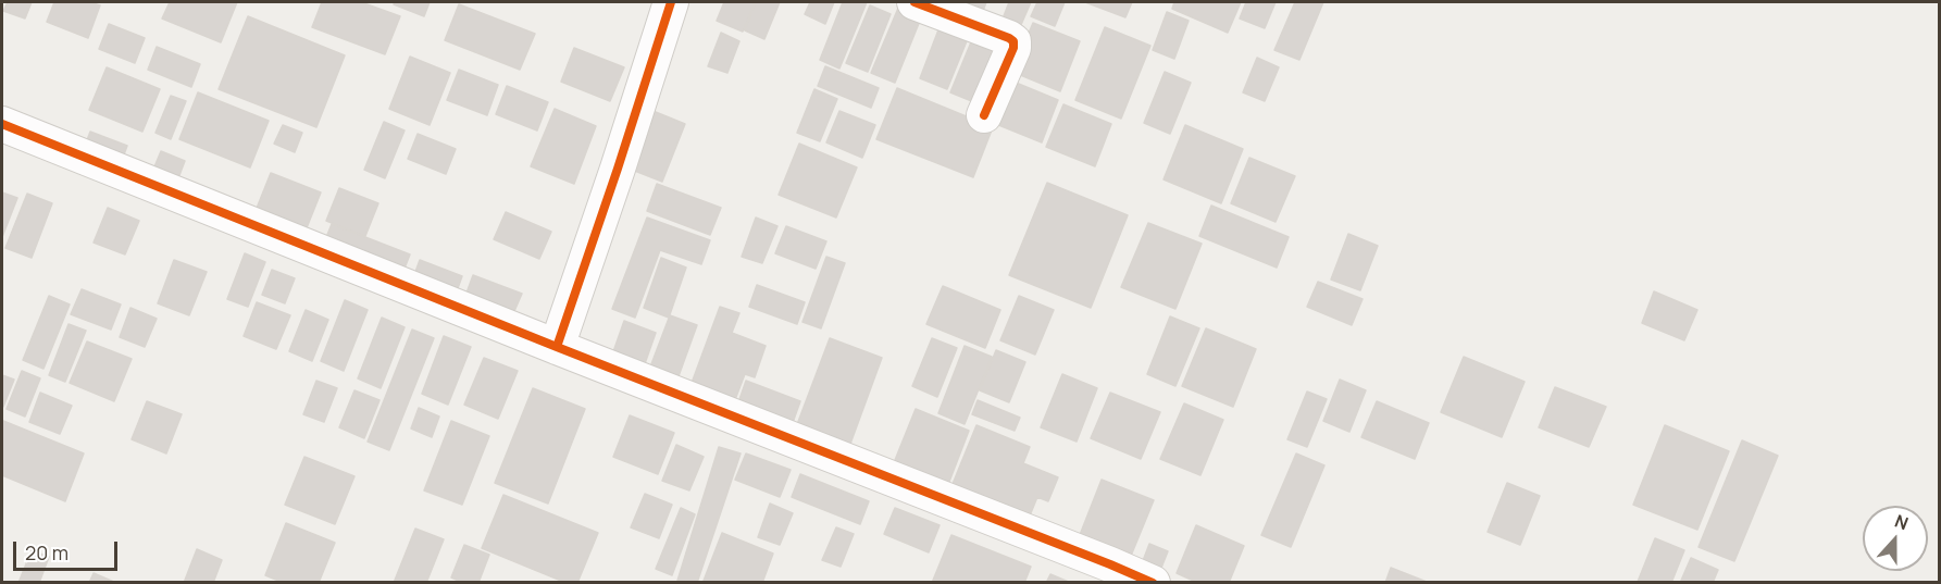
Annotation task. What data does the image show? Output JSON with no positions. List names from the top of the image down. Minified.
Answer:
{"scale_bar":"20 m","north":"top"}
